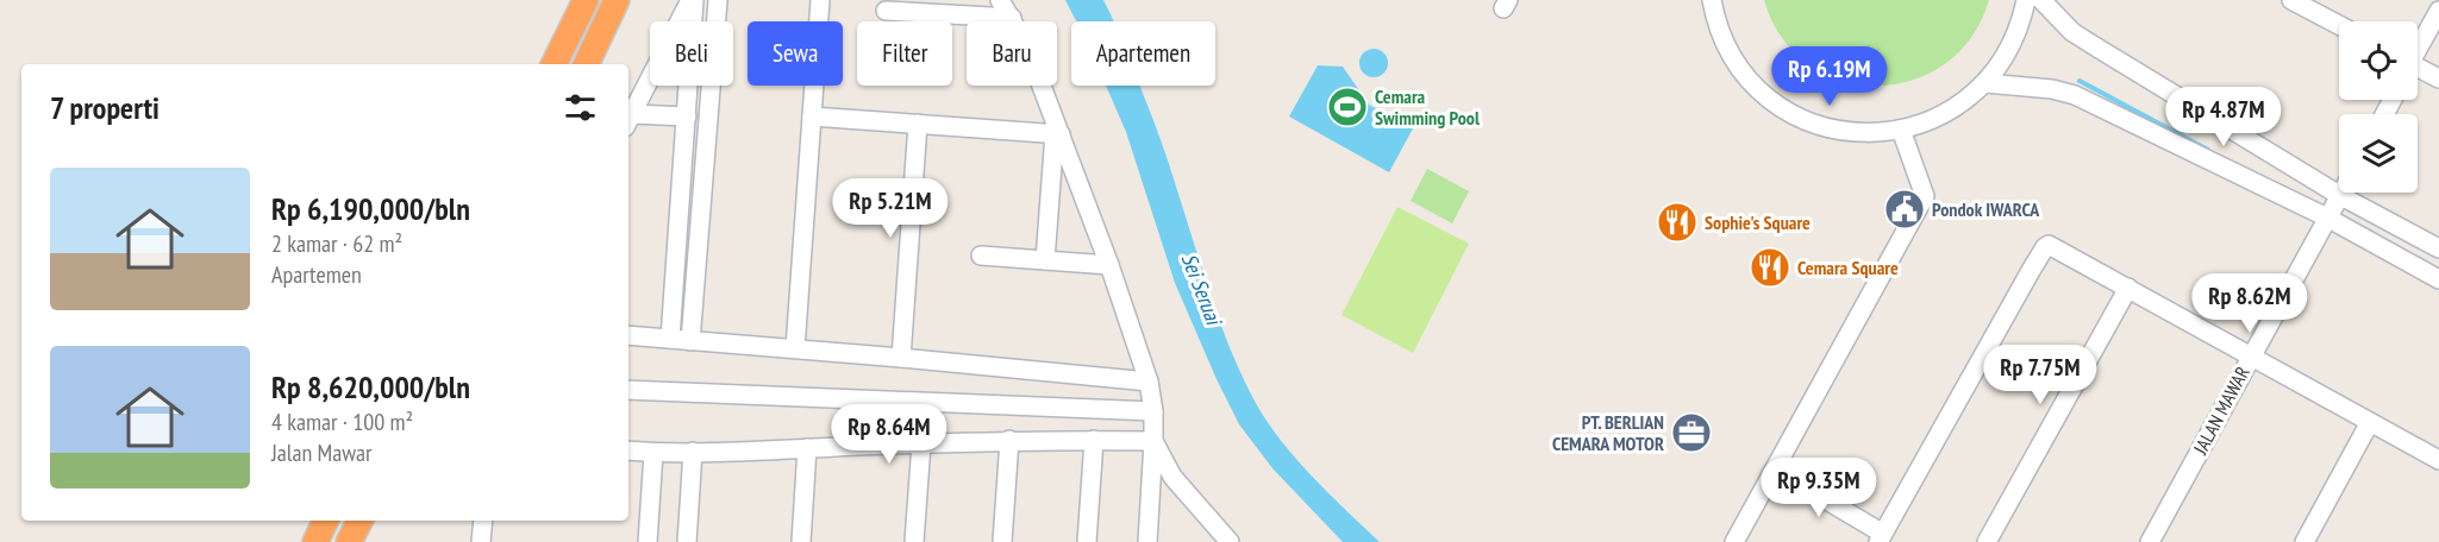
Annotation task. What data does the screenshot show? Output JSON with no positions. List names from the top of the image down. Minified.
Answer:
{"streets":{"street":["JALAN MAWAR"]},"water":["Sei Seruai"],"places":{"sports":["Cemara Swimming Pool"],"public building":["Pondok IWARCA"],"restaurant":["Sophie's Square","Cemara Square"],"office":["PT. BERLIAN CEMARA MOTOR"]},"page":{"chip":["Beli","Sewa","Filter","Baru","Apartemen"],"price":["Rp 6.19M","Rp 4.87M","Rp 5.21M","Rp 8.62M","Rp 7.75M","Rp 8.64M","Rp 9.35M"],"heading":"7 properti","list":[{"name":"Rp 6,190,000/bln","note":"2 kamar · 62 m² · Apartemen"},{"name":"Rp 8,620,000/bln","note":"4 kamar · 100 m² · Jalan Mawar"}]}}
